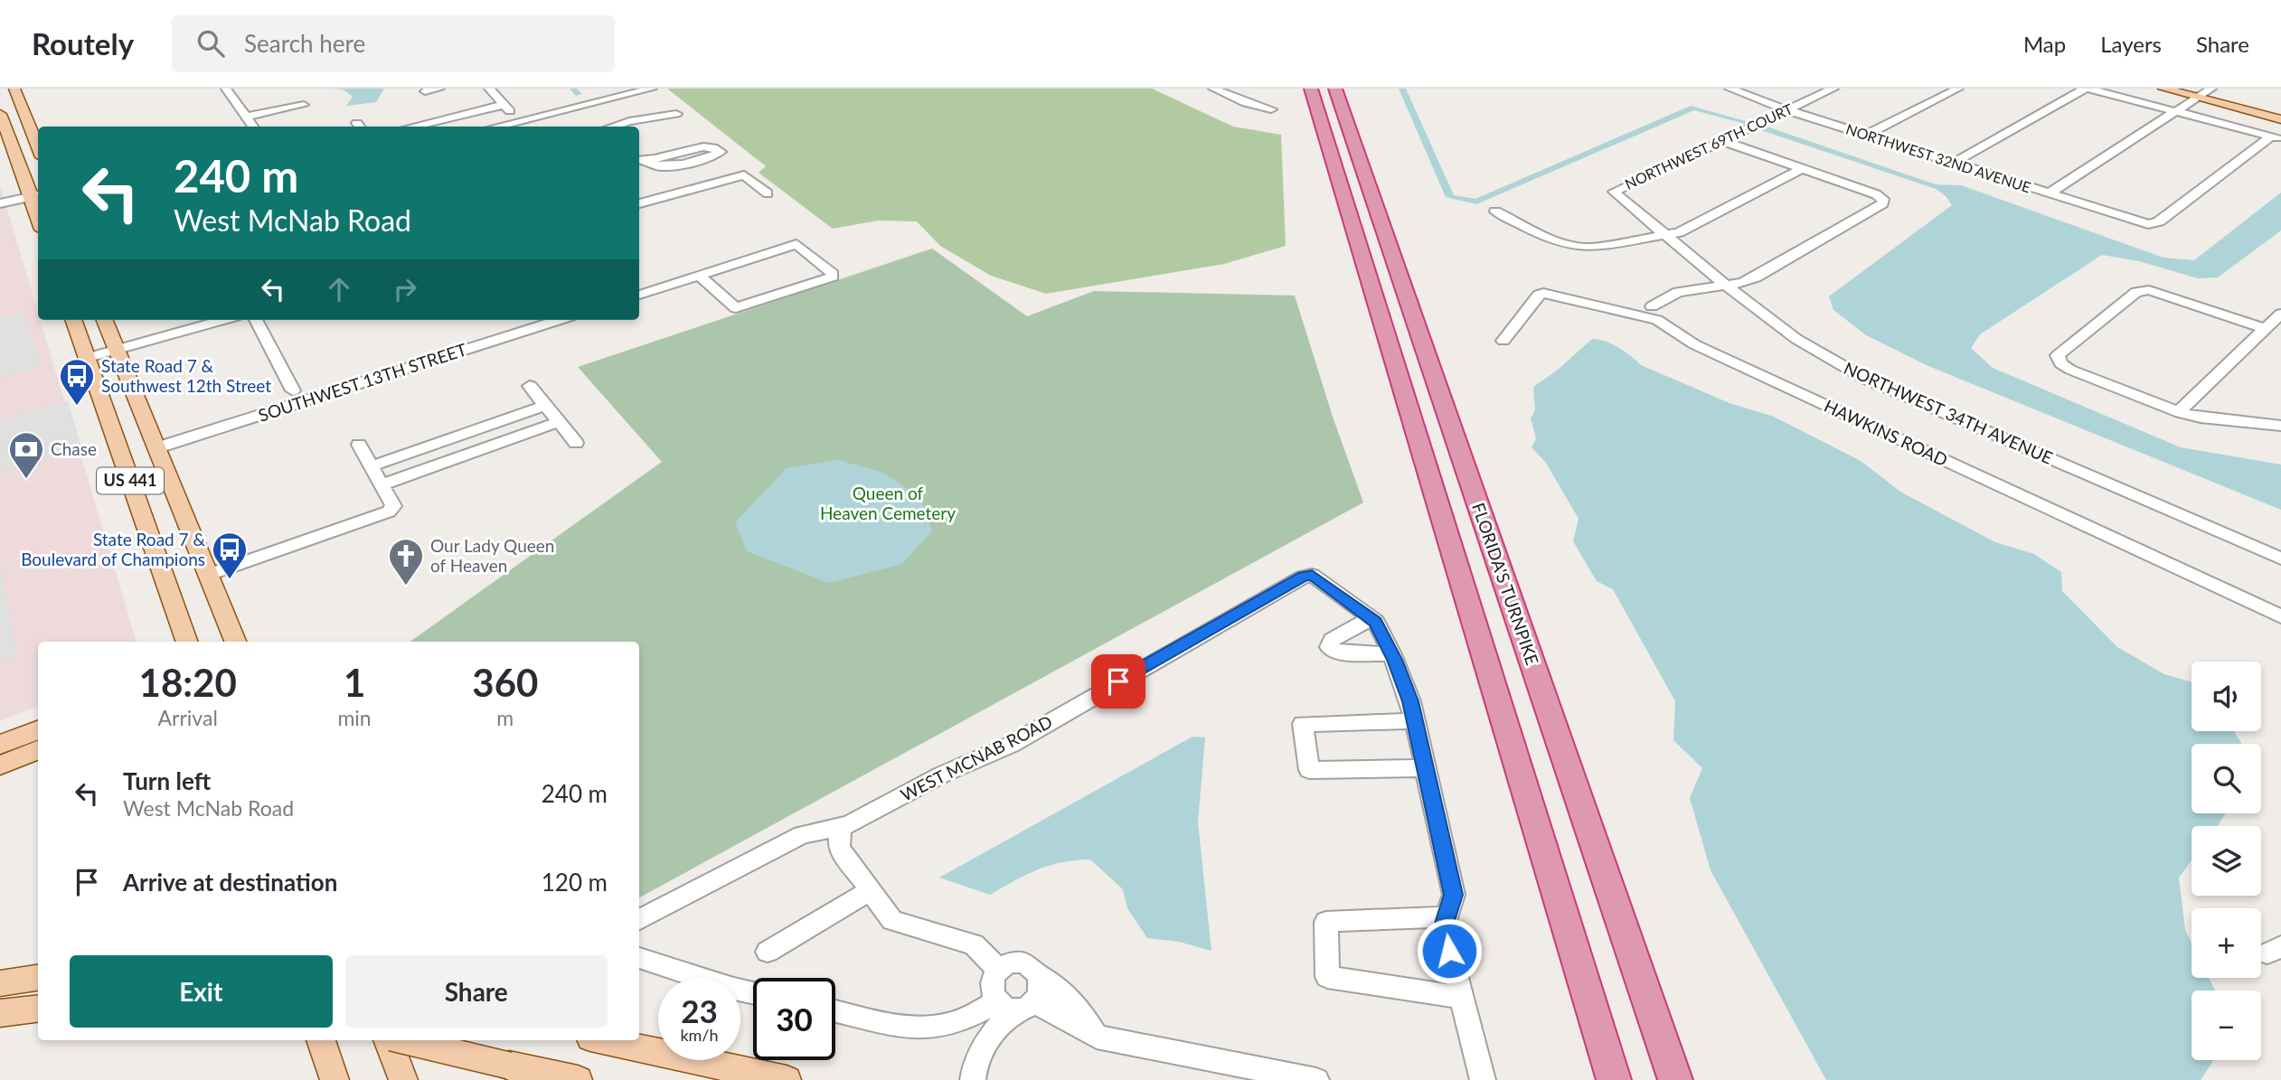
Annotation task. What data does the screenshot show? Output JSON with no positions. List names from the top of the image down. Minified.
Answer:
{"streets":{"highway":["FLORIDA'S TURNPIKE"],"main road":["US 441"],"street":["NORTHWEST 69TH COURT","NORTHWEST 32ND AVENUE","SOUTHWEST 13TH STREET","NORTHWEST 34TH AVENUE","HAWKINS ROAD","WEST MCNAB ROAD"]},"crossings":[["NORTHWEST 69TH COURT","NORTHWEST 32ND AVENUE"],["NORTHWEST 69TH COURT","NORTHWEST 34TH AVENUE"],["SOUTHWEST 13TH STREET","US 441"]],"parks":["Queen of Heaven Cemetery"],"places":{"bus stop":["State Road 7 & Southwest 12th Street","State Road 7 & Boulevard of Champions"],"bank":["Chase"],"church":["Our Lady Queen of Heaven"]},"page":{"header":"Routely","search":"Search here","nav":["Map","Layers","Share"],"turn":["240 m","West McNab Road"],"eta":["18:20","Arrival","1","min","360","m"],"map_buttons":["+","−"],"list":[{"name":"Turn left","note":"West McNab Road","value":"240 m"},{"name":"Arrive at destination","value":"120 m"}],"buttons":["Exit","Share"],"speed":"23 km/h","limit":"30"}}
